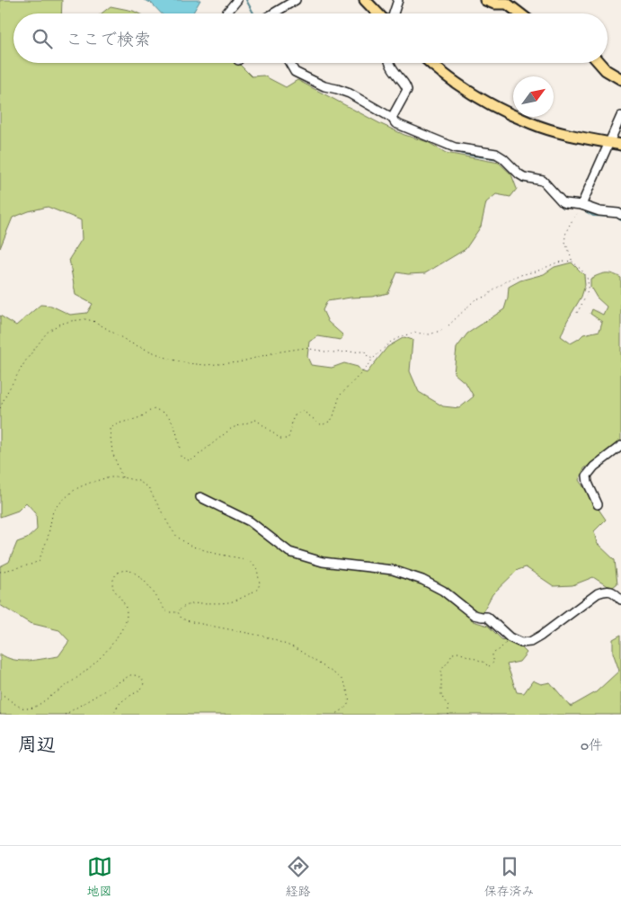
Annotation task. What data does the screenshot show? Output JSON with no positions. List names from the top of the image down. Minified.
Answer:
{"north":"top right","page":{"search":"ここで検索","heading":["周辺","0件"],"nav":["地図","経路","保存済み"]}}
